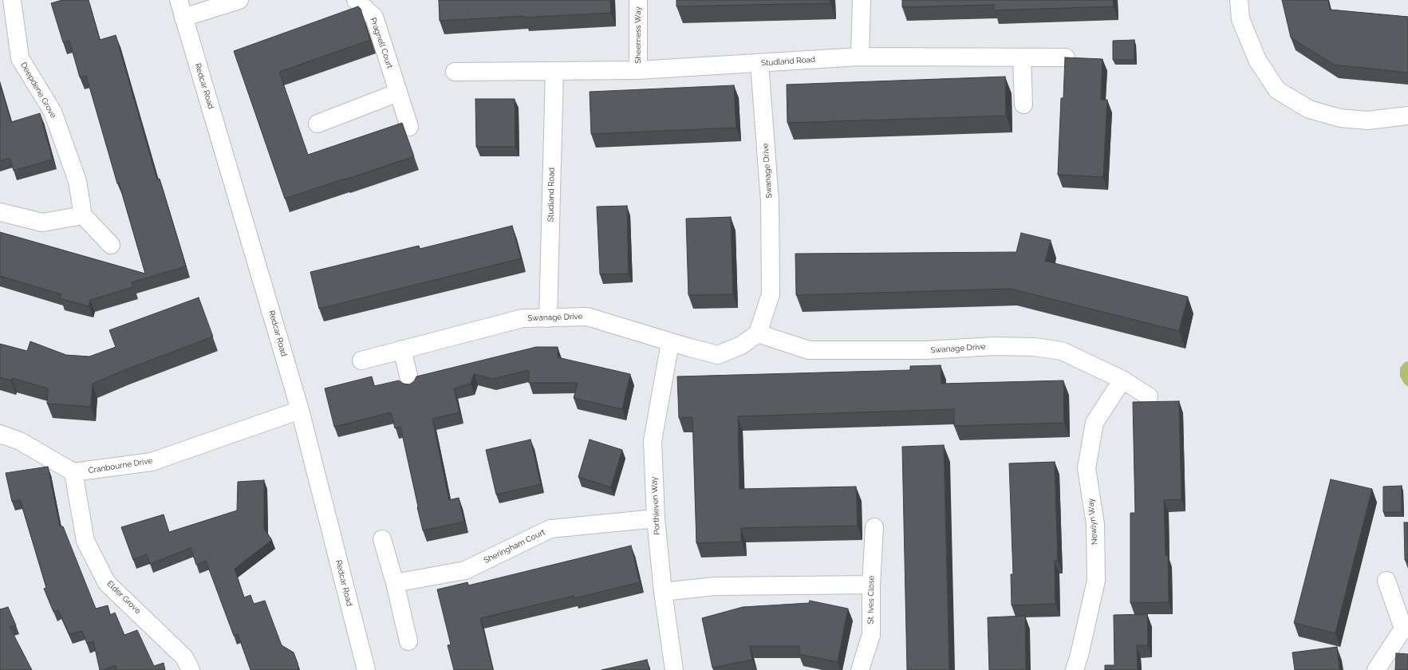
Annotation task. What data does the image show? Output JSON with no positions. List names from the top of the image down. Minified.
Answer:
{"streets":{"street":["Sheerness Way","Pragnell Court","Studland Road","Redcar Road","Deepdene Grove","Swanage Drive","Cranbourne Drive","Porthleven Way","Newlyn Way","Sheringham Court","Elder Grove","St. Ives Close"]},"crossings":[["Sheerness Way","Studland Road"],["Studland Road","Swanage Drive"],["Redcar Road","Cranbourne Drive"],["Swanage Drive","Porthleven Way"],["Swanage Drive","Newlyn Way"],["Cranbourne Drive","Elder Grove"],["Porthleven Way","Sheringham Court"]]}
